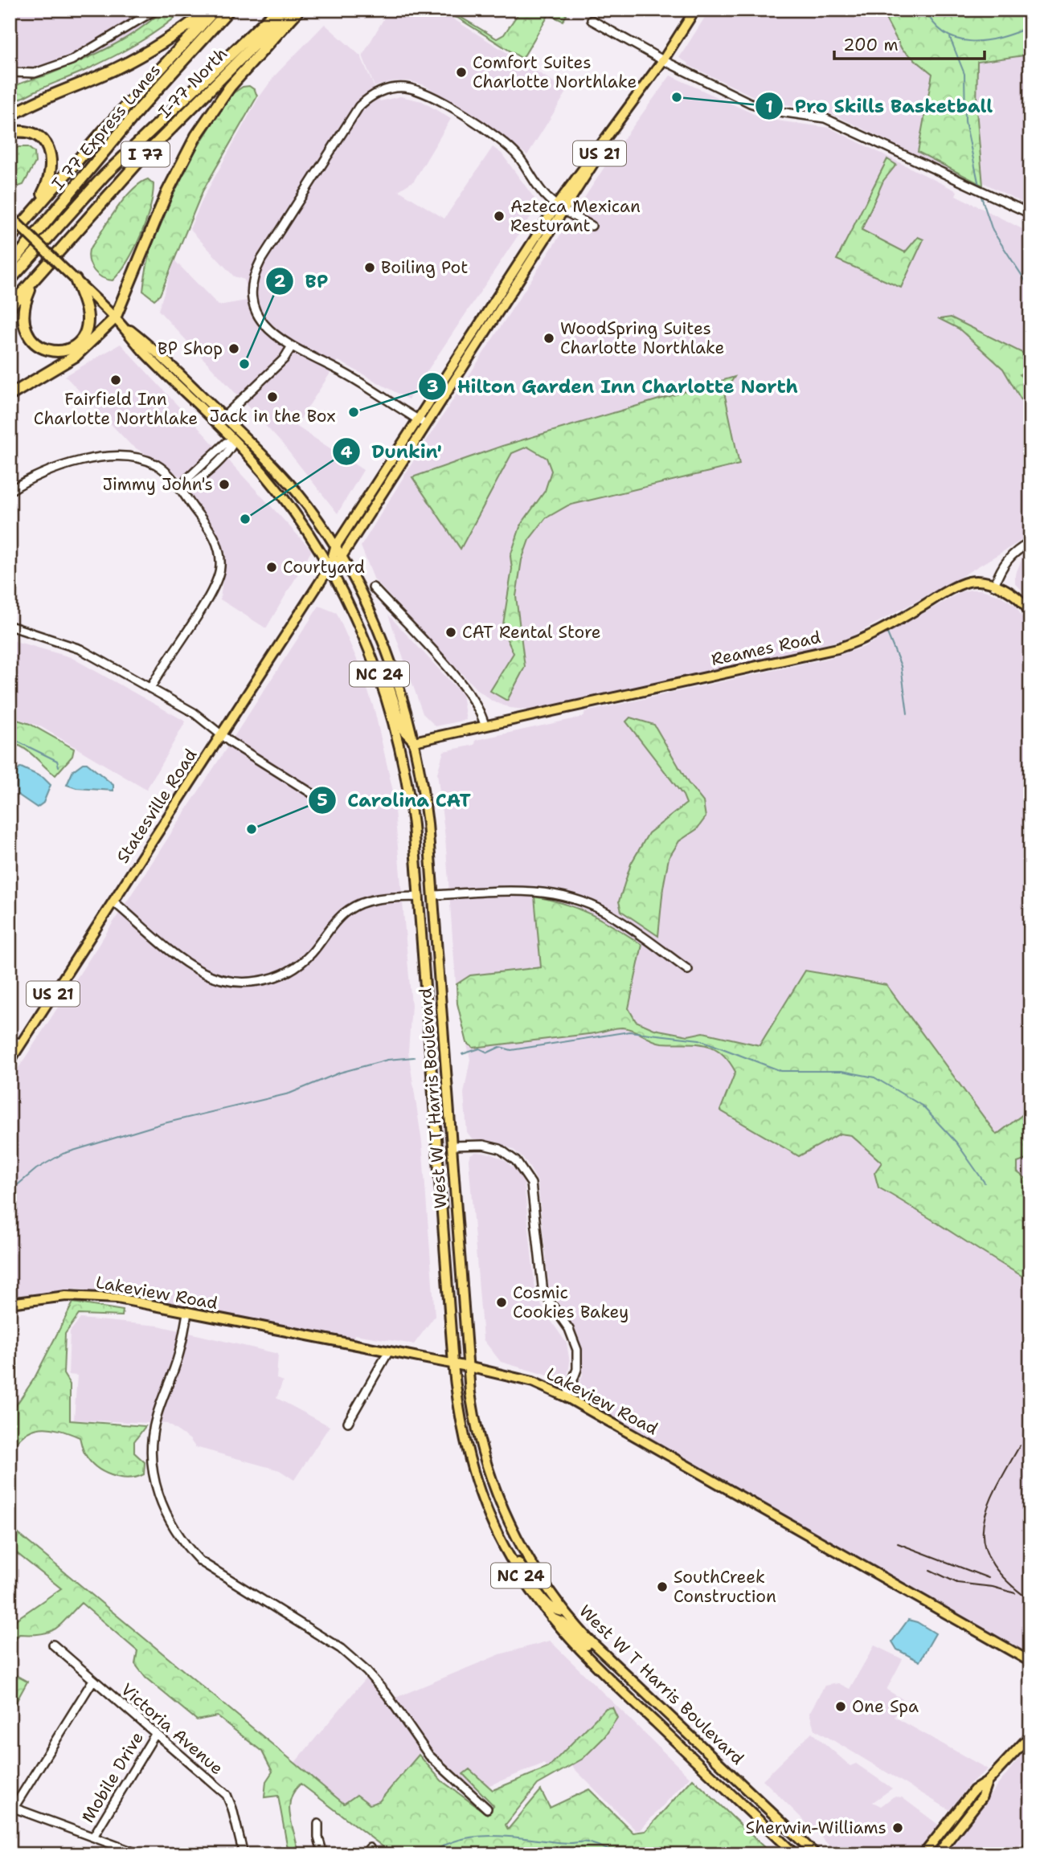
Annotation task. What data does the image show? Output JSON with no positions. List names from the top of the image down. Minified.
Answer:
{"streets":{"highway":["I-77 North","I 77 Express Lanes","I 77"],"main road":["US 21","Reames Road","NC 24","Statesville Road","West W T Harris Boulevard","Lakeview Road"],"street":["Victoria Avenue","Mobile Drive"]},"crossings":[["Reames Road","West W T Harris Boulevard"],["Statesville Road","West W T Harris Boulevard"],["West W T Harris Boulevard","Lakeview Road"],["Victoria Avenue","Mobile Drive"]],"places":["Comfort Suites Charlotte Northlake","Pro Skills Basketball","Azteca Mexican Resturant","Boiling Pot","WoodSpring Suites Charlotte Northlake","BP Shop","BP","Fairfield Inn Charlotte Northlake","Jack in the Box","Hilton Garden Inn Charlotte North","Jimmy John's","Dunkin'","Courtyard","CAT Rental Store","Carolina CAT","Cosmic Cookies Bakey","SouthCreek Construction","One Spa","Sherwin-Williams"],"scale_bar":"200 m"}
